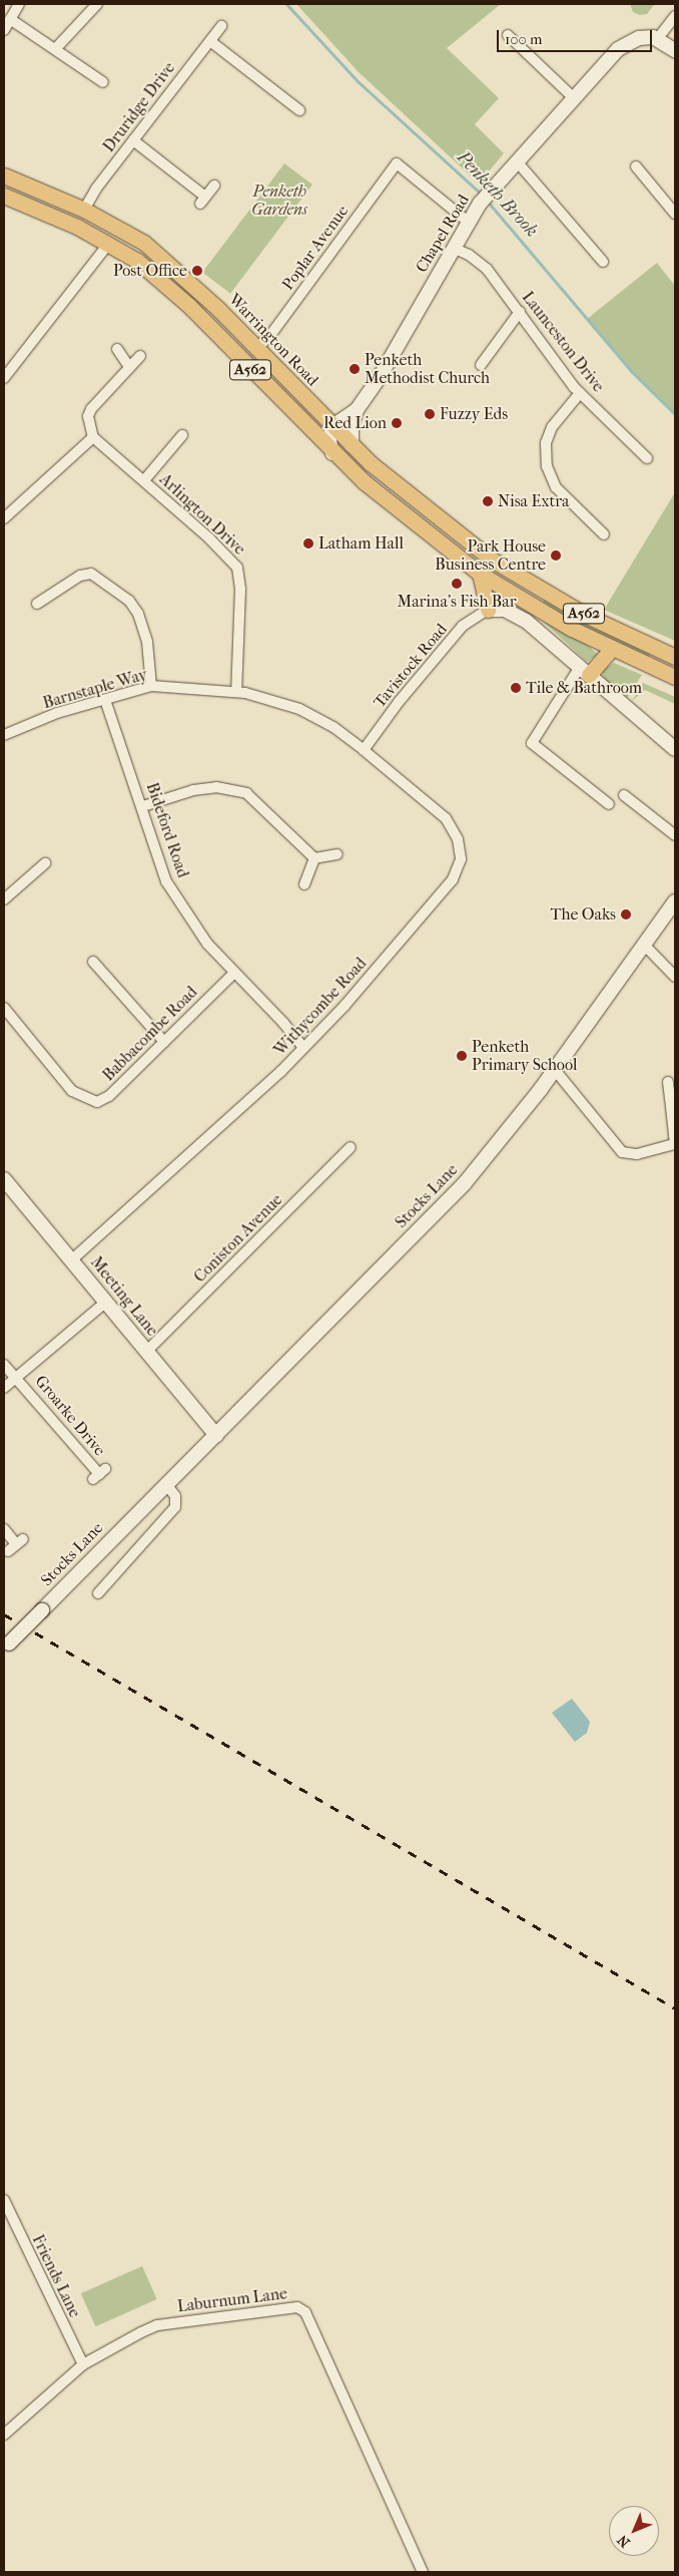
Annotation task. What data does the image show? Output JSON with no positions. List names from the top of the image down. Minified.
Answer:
{"streets":{"main road":["Warrington Road","A562"],"street":["Druridge Drive","Chapel Road","Poplar Avenue","Launceston Drive","Arlington Drive","Tavistock Road","Barnstaple Way","Bideford Road","Withycombe Road","Babbacombe Road","Stocks Lane","Coniston Avenue","Meeting Lane","Groarke Drive","Friends Lane","Laburnum Lane"]},"crossings":[["Druridge Drive","Warrington Road"],["Chapel Road","Poplar Avenue"],["Chapel Road","Warrington Road"],["Chapel Road","Launceston Drive"],["Poplar Avenue","Warrington Road"],["Arlington Drive","Barnstaple Way"],["Tavistock Road","Barnstaple Way"],["Tavistock Road","Withycombe Road"],["Barnstaple Way","Bideford Road"],["Barnstaple Way","Withycombe Road"],["Bideford Road","Withycombe Road"],["Bideford Road","Babbacombe Road"],["Withycombe Road","Meeting Lane"],["Stocks Lane","Meeting Lane"],["Coniston Avenue","Meeting Lane"],["Friends Lane","Laburnum Lane"]],"water":["Penketh Brook"],"parks":["Penketh Gardens"],"places":["Post Office","Penketh Methodist Church","Fuzzy Eds","Red Lion","Nisa Extra","Latham Hall","Park House Business Centre","Marina's Fish Bar","Tile & Bathroom","The Oaks","Penketh Primary School"],"scale_bar":"100 m","north":"bottom left"}
